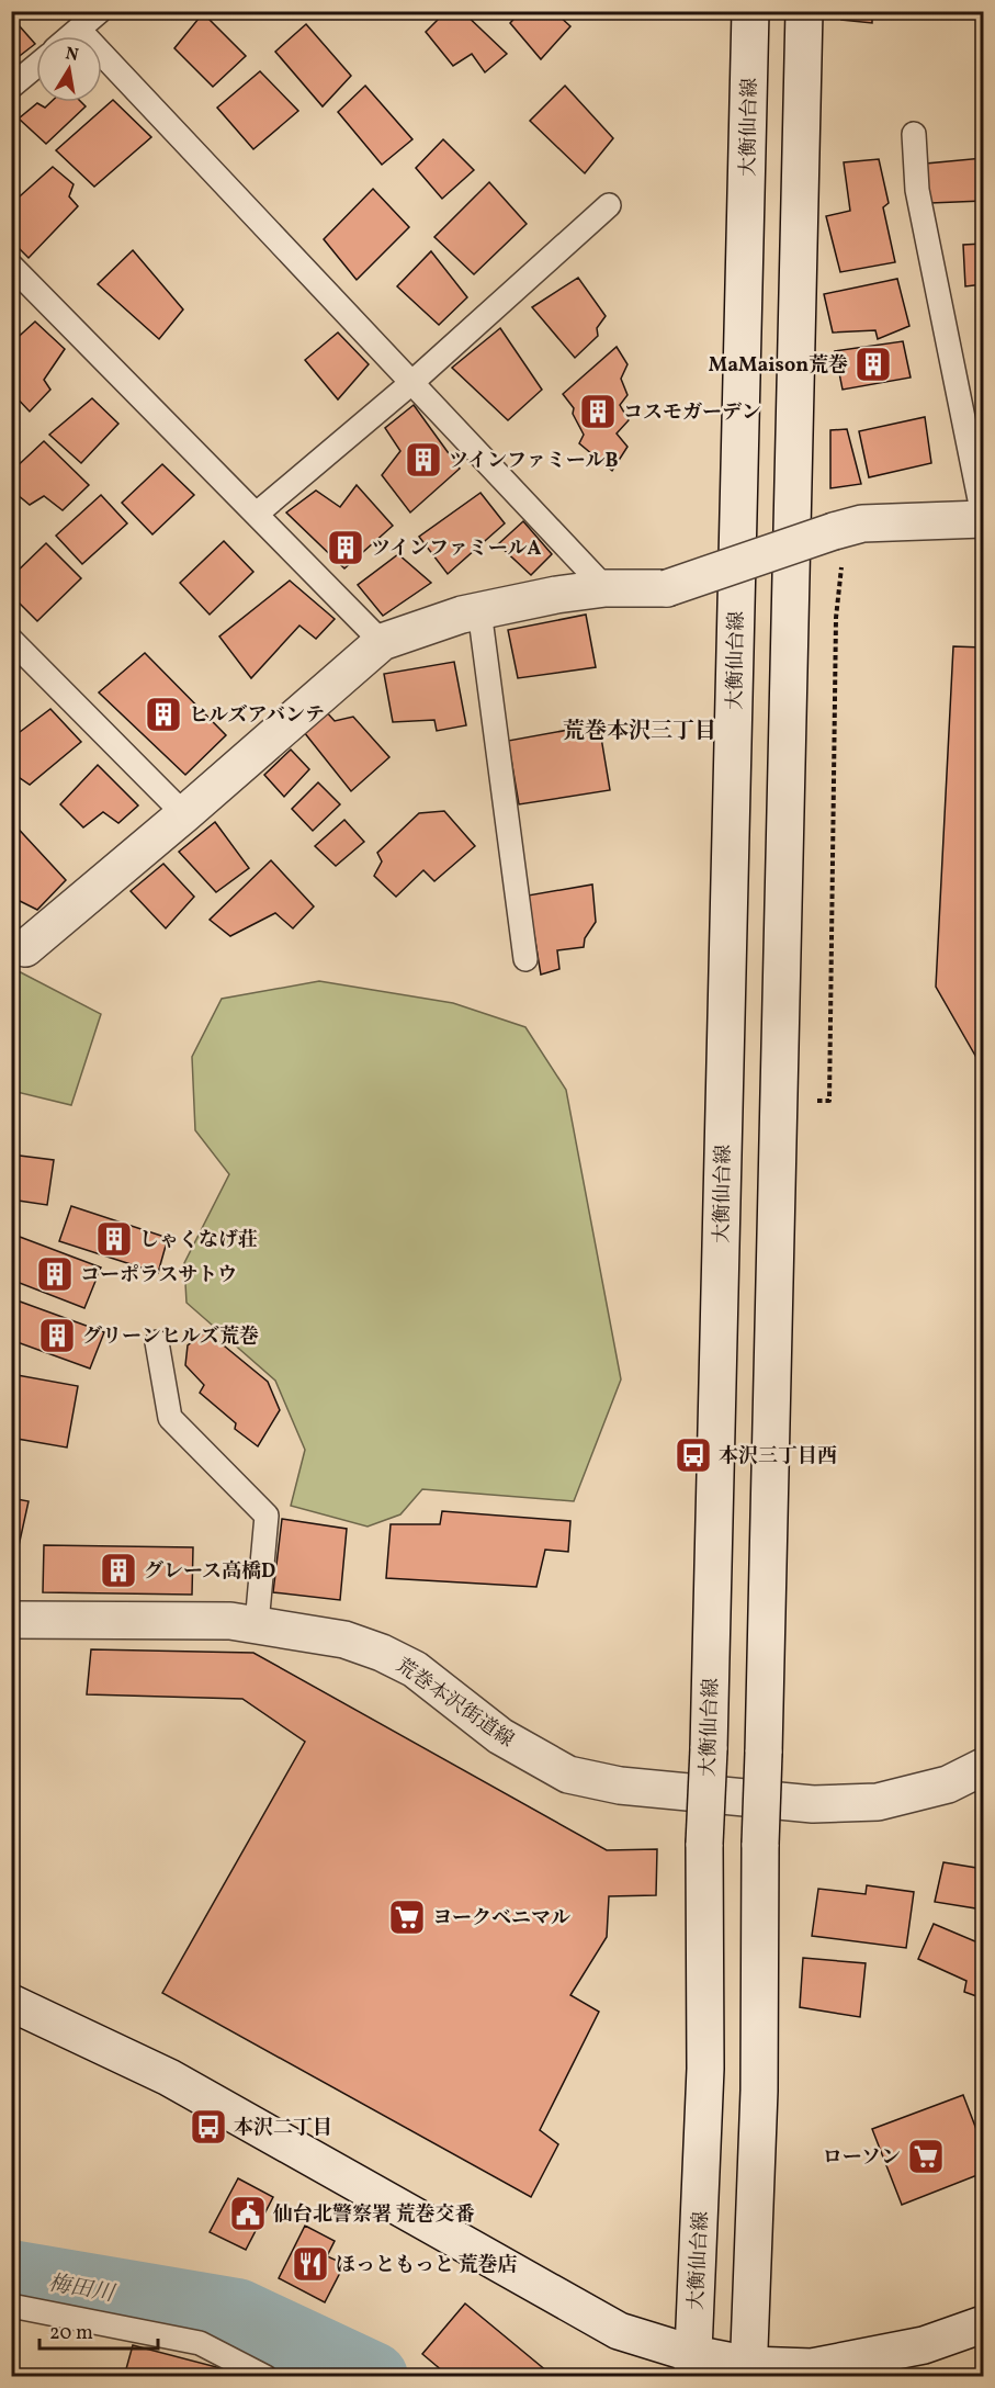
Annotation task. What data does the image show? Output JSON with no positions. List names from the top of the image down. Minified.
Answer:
{"streets":{"main road":["大衡仙台線","荒巻本沢街道線"]},"districts":["荒巻本沢三丁目"],"water":["梅田川"],"places":{"building":["MaMaison荒巻","コスモガーデン","ツインファミールB","ツインファミールA","ヒルズアバンテ","しゃくなげ荘","コーポラスサトウ","グリーンヒルズ荒巻","グレース高橋D"],"bus stop":["本沢三丁目西","本沢二丁目"],"supermarket":["ヨークベニマル","ローソン"],"public building":["仙台北警察署 荒巻交番"],"restaurant":["ほっともっと 荒巻店"]},"scale_bar":"20 m","north":"top"}
